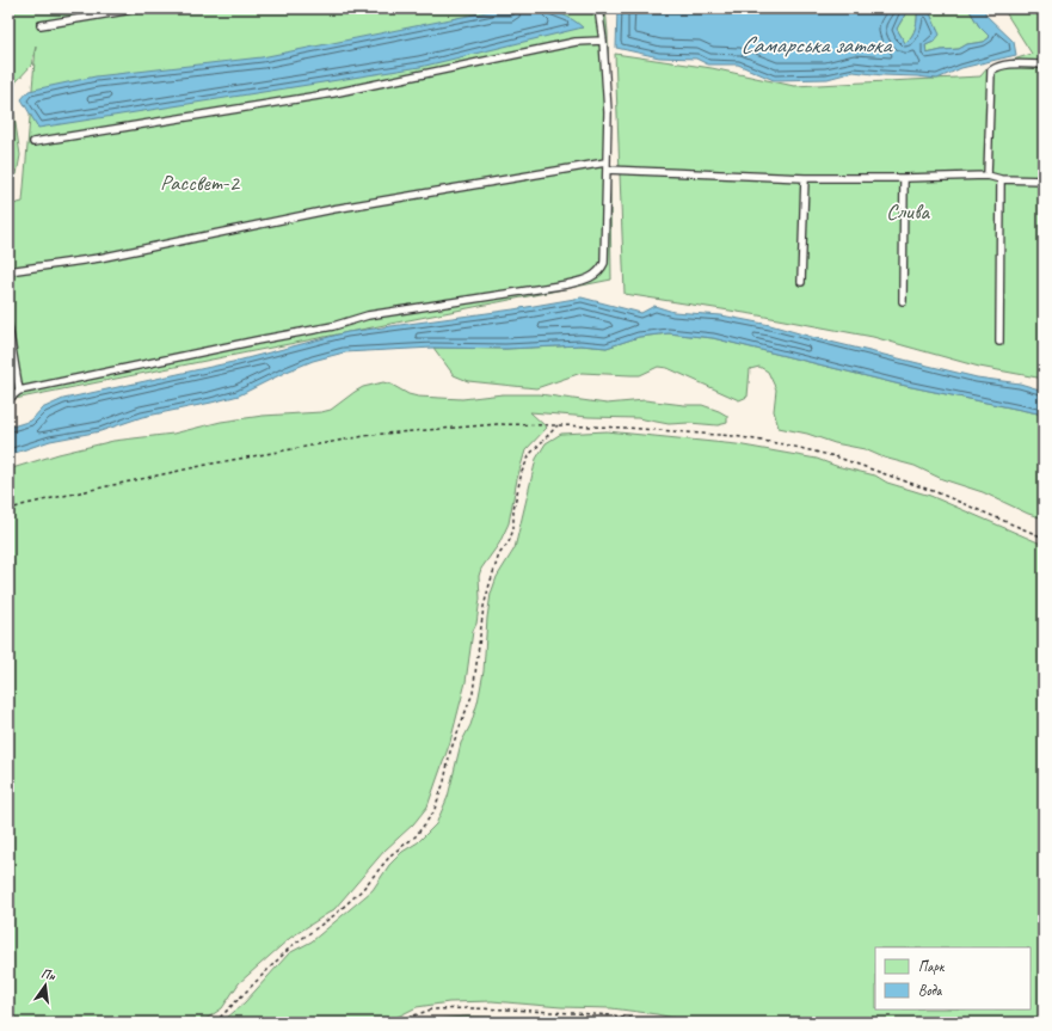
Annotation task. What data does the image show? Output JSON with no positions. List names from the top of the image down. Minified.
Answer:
{"water":["Самарська затока"],"parks":["Рассвет-2","Слива"],"legend":["Парк","Вода"],"north":"top"}
